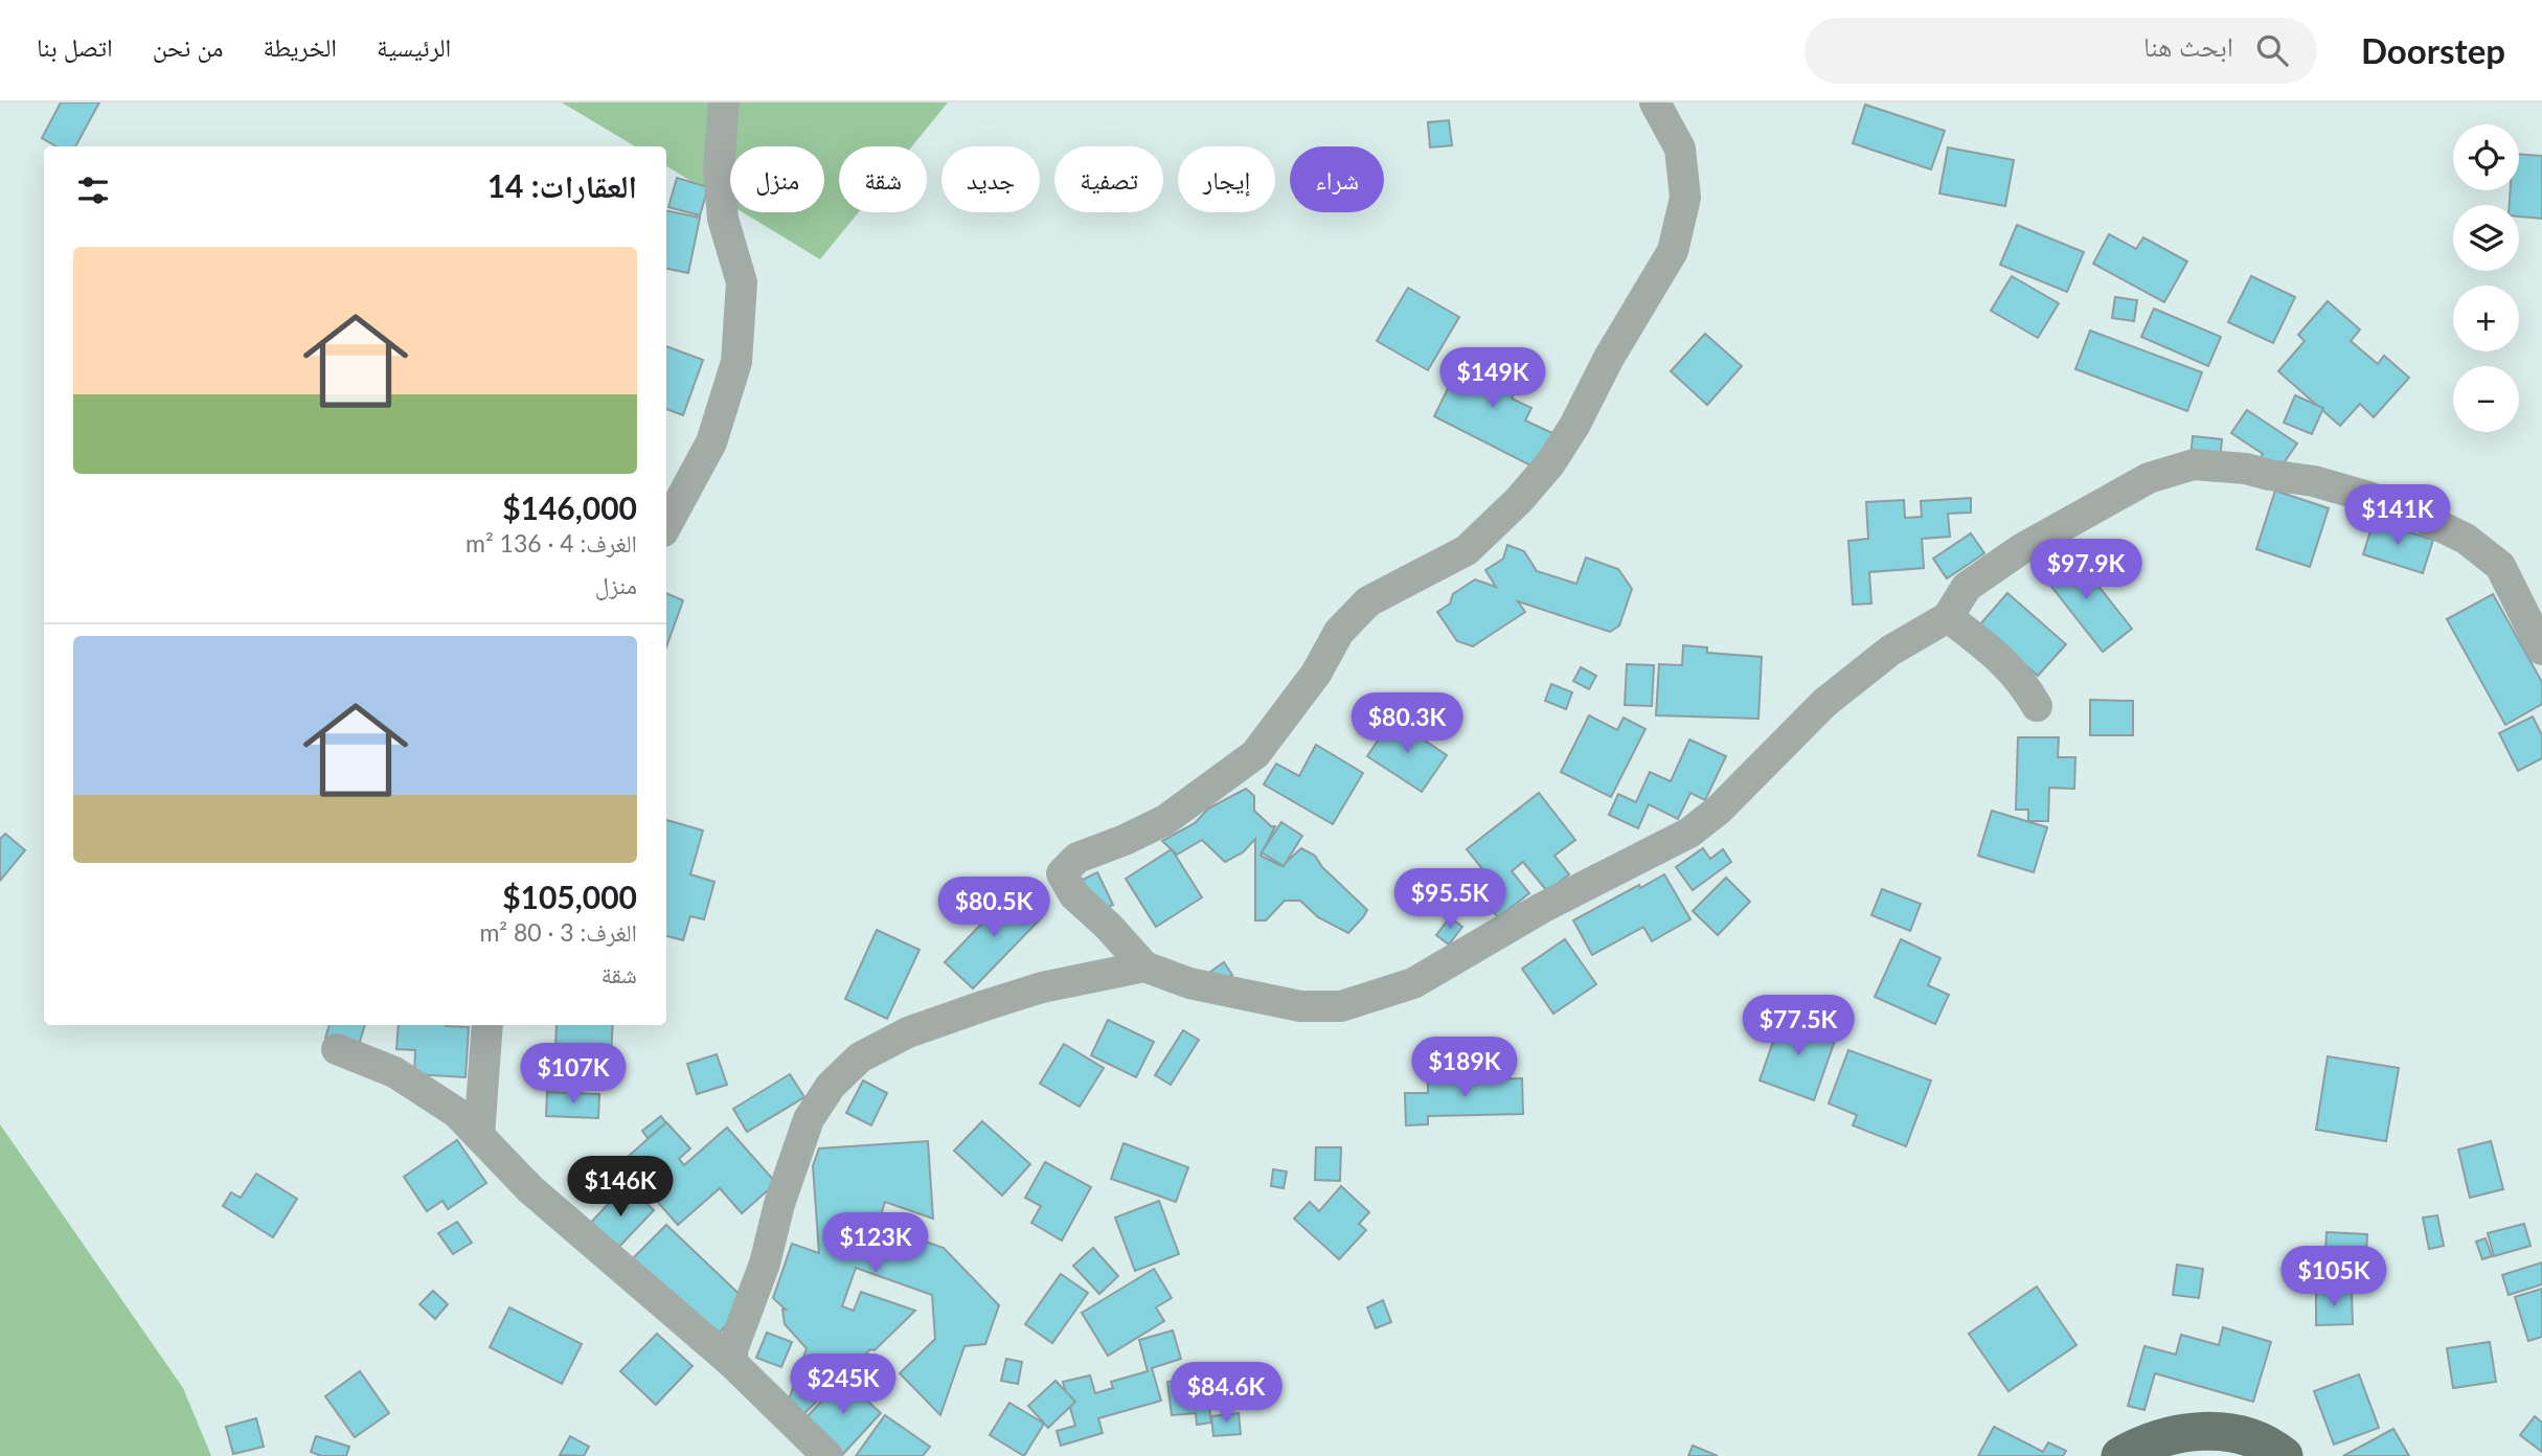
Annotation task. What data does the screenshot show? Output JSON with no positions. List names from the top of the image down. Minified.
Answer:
{"page":{"header":"Doorstep","search":"ابحث هنا","nav":["الرئيسية","الخريطة","من نحن","اتصل بنا"],"map_buttons":["+","−"],"chip":["شراء","إيجار","تصفية","جديد","شقة","منزل"],"heading":"العقارات: 14","list":[{"name":"$146,000","note":"الغرف: 4 · 136 m² · منزل"},{"name":"$105,000","note":"الغرف: 3 · 80 m² · شقة"}],"price":["$149K","$141K","$97.9K","$80.3K","$95.5K","$80.5K","$77.5K","$189K","$107K","$146K","$123K","$105K","$245K","$84.6K"]}}
